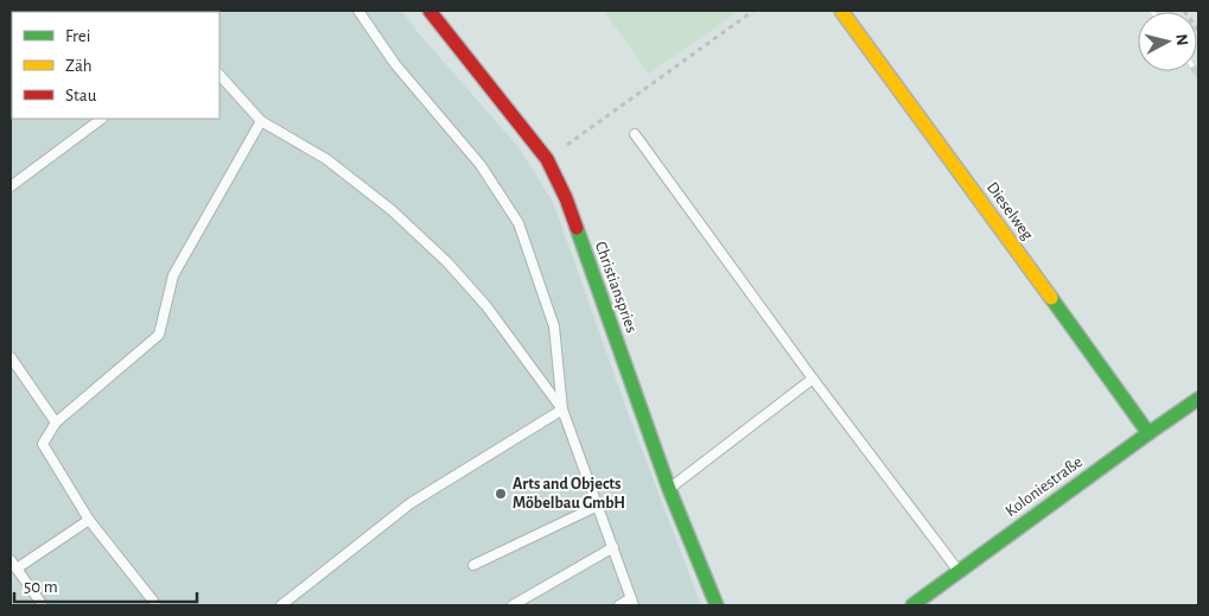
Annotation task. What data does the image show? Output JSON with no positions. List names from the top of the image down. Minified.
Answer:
{"streets":{"street":["Dieselweg","Christianspries","Koloniestraße"]},"crossings":[["Dieselweg","Koloniestraße"]],"places":["Arts and Objects Möbelbau GmbH"],"legend":["Frei","Zäh","Stau"],"scale_bar":"50 m","north":"right"}
